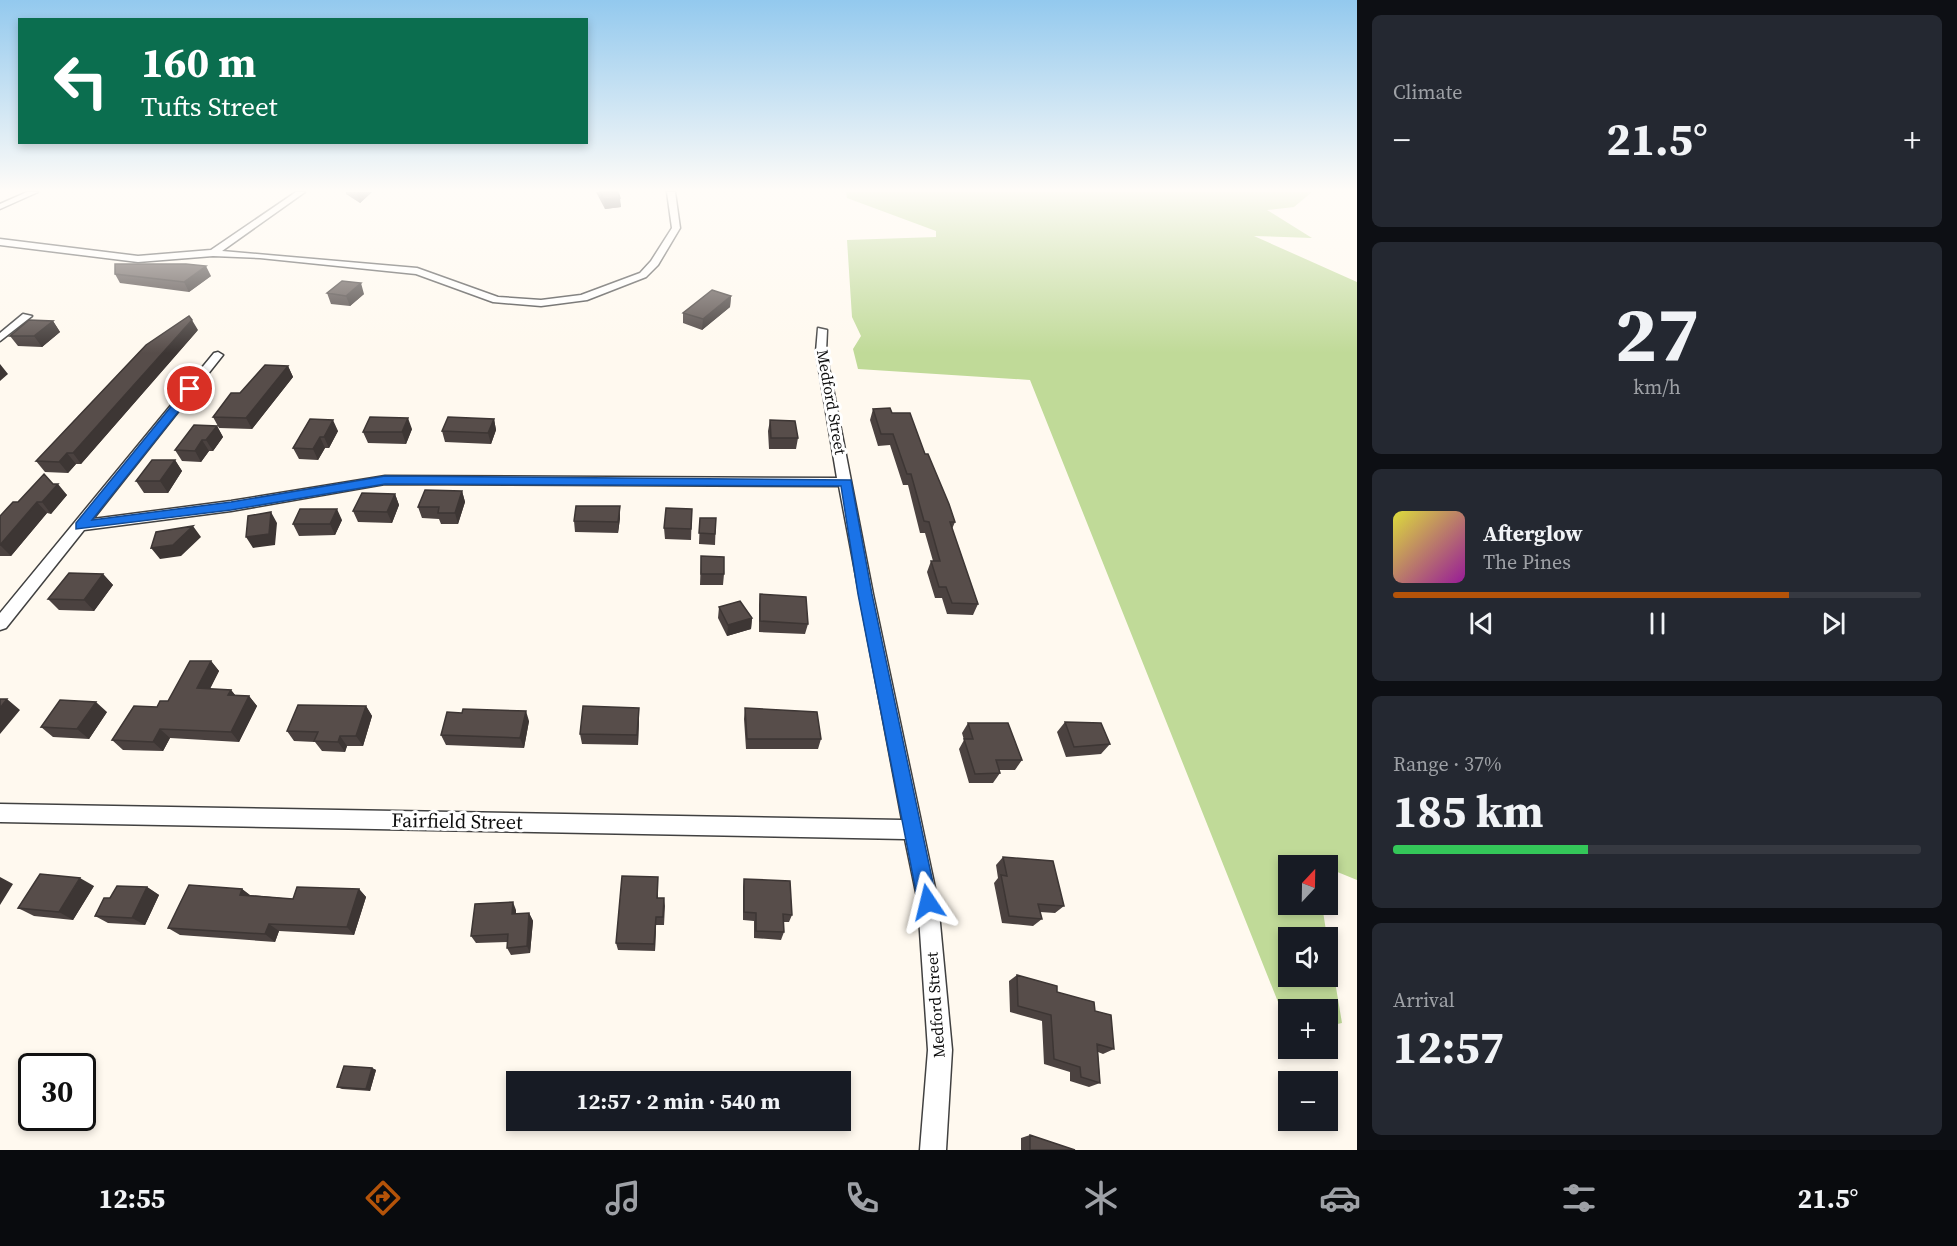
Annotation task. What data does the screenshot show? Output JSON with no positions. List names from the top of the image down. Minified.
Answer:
{"streets":{"street":["Medford Street","Fairfield Street"]},"crossings":[["Medford Street","Fairfield Street"]],"north":"top","page":{"tile":["Climate",["27","km/h"],["Range · 37%","185 km"],["Arrival","12:57"]],"turn":["160 m","Tufts Street"],"heat":["−","21.5°","+"],"song":["Afterglow","The Pines"],"map_buttons":["+","−"],"limit":"30","trip":"12:57 · 2 min · 540 m","tabs":["12:55","21.5°"]}}
